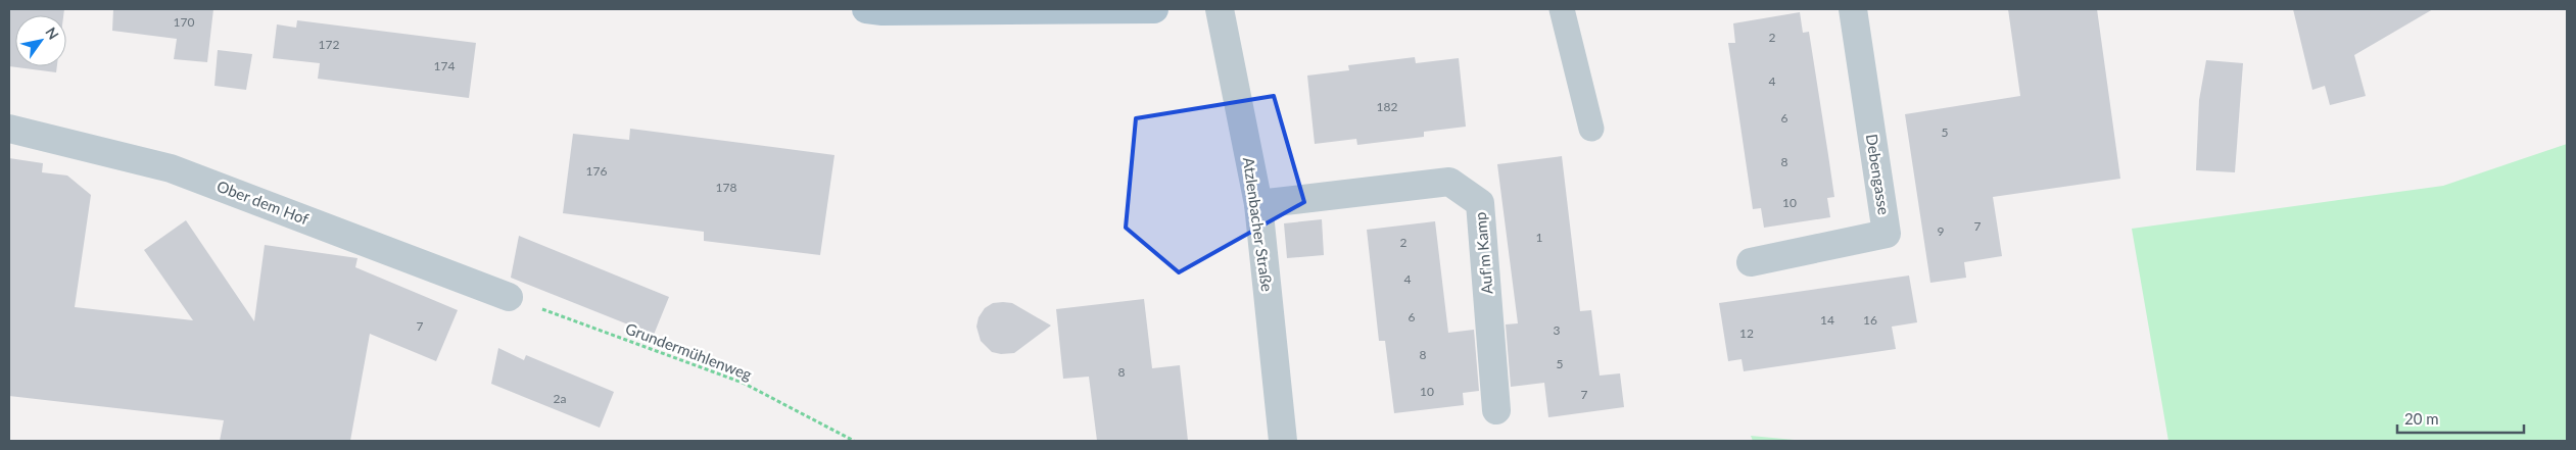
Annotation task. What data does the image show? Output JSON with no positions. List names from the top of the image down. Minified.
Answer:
{"streets":{"street":["Debengasse","Ober dem Hof","Atzlenbacher Straße","Auf'm Kamp"],"path":["Grundermühlenweg"]},"crossings":[["Ober dem Hof","Grundermühlenweg"],["Atzlenbacher Straße","Auf'm Kamp"]],"house_numbers":["170","2","172","174","4","182","6","5","8","176","178","10","7","9","1","2","4","6","14","16","7","3","12","8","5","8","10","7","2a"],"scale_bar":"20 m","north":"top right"}
